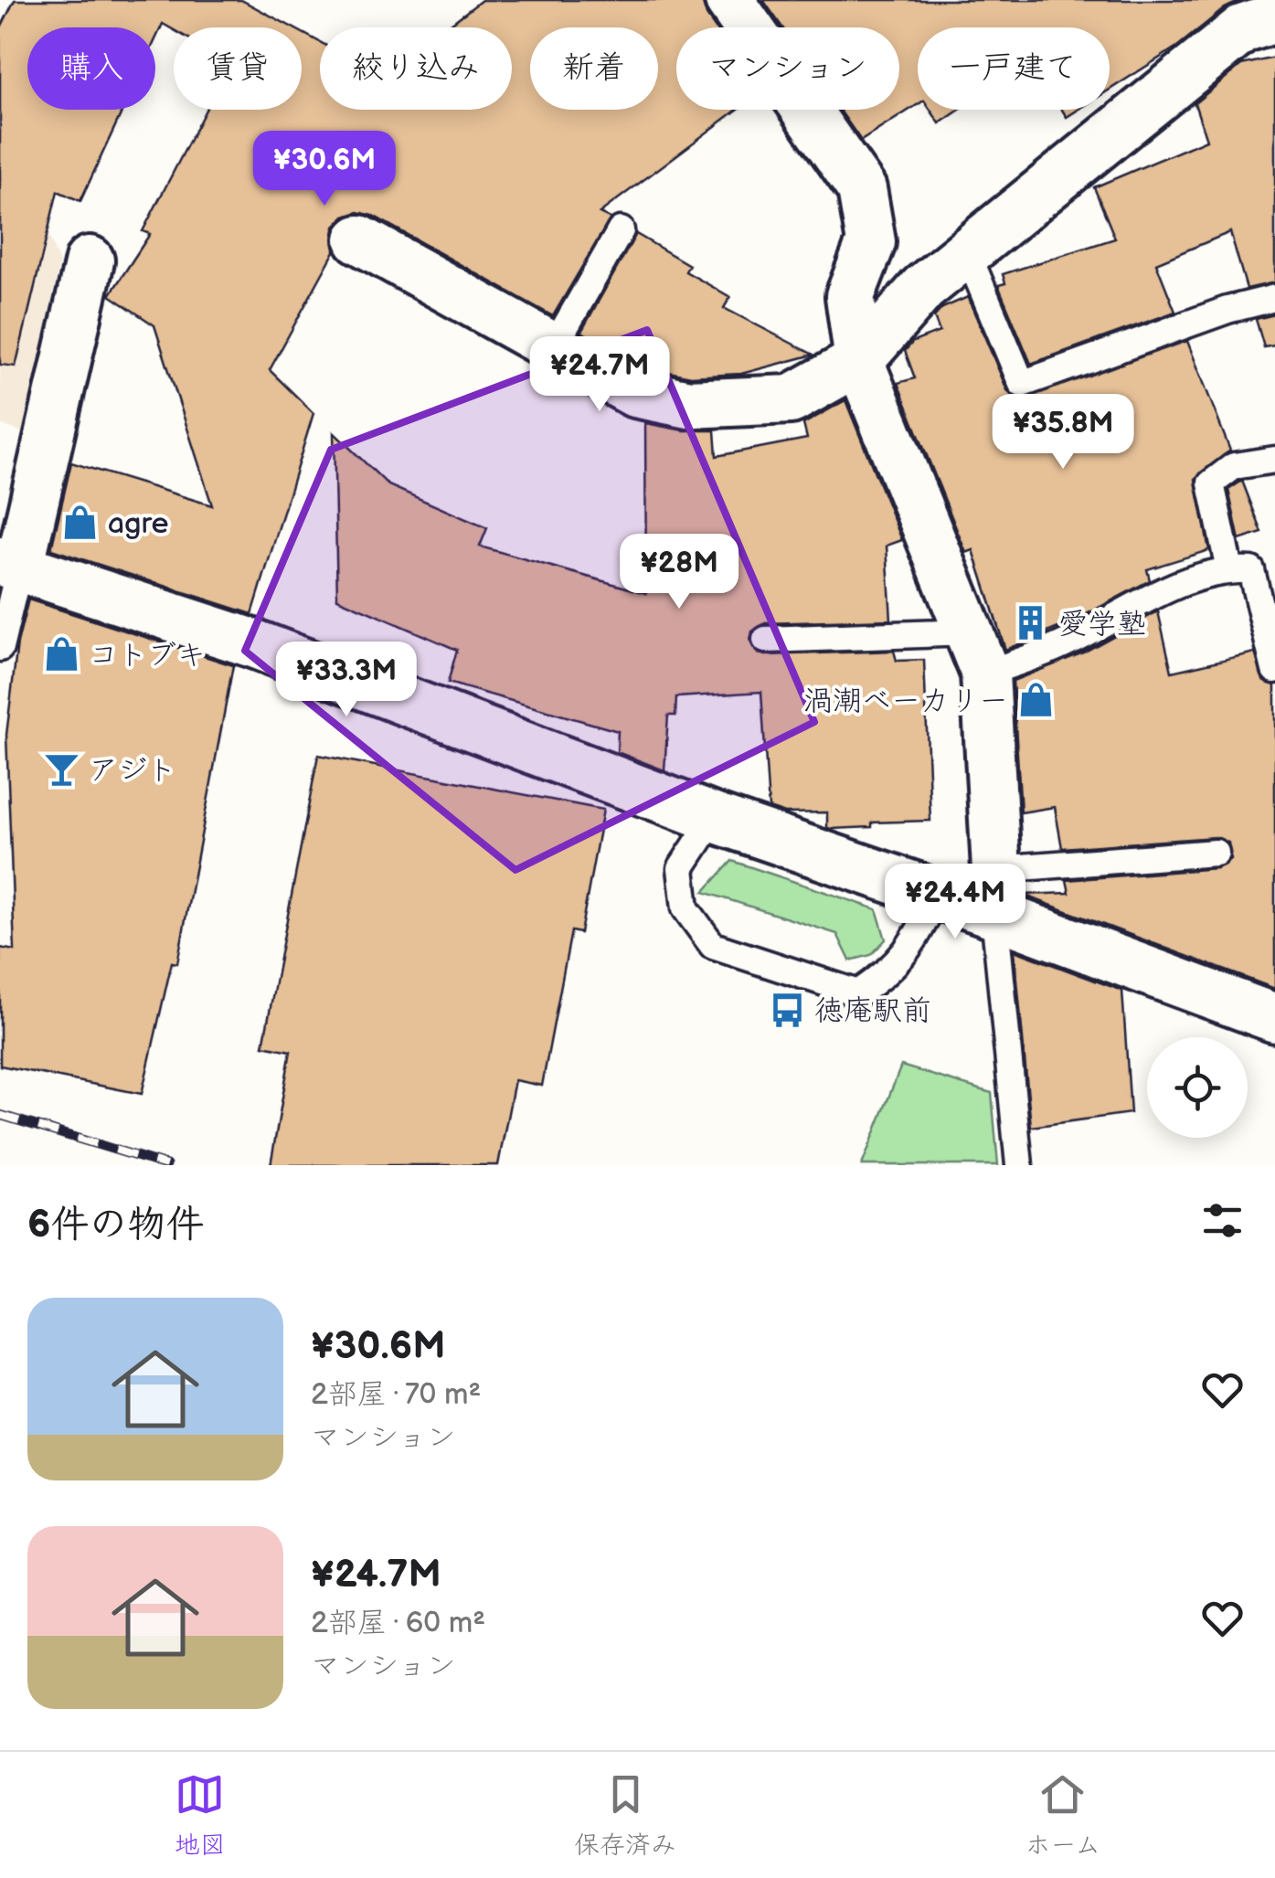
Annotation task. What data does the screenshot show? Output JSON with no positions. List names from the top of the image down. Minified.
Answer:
{"places":{"shop":["agre","コトブキ","渦潮ベーカリー"],"building":["愛学塾"],"bar":["アジト"],"bus stop":["徳庵駅前"]},"page":{"chip":["購入","賃貸","絞り込み","新着","マンション","一戸建て"],"price":["¥30.6M","¥24.7M","¥35.8M","¥28M","¥33.3M","¥24.4M"],"heading":"6件の物件","list":[{"name":"¥30.6M","note":"2部屋 · 70 m² · マンション"},{"name":"¥24.7M","note":"2部屋 · 60 m² · マンション"}],"tabs":["地図","保存済み","ホーム"]}}
